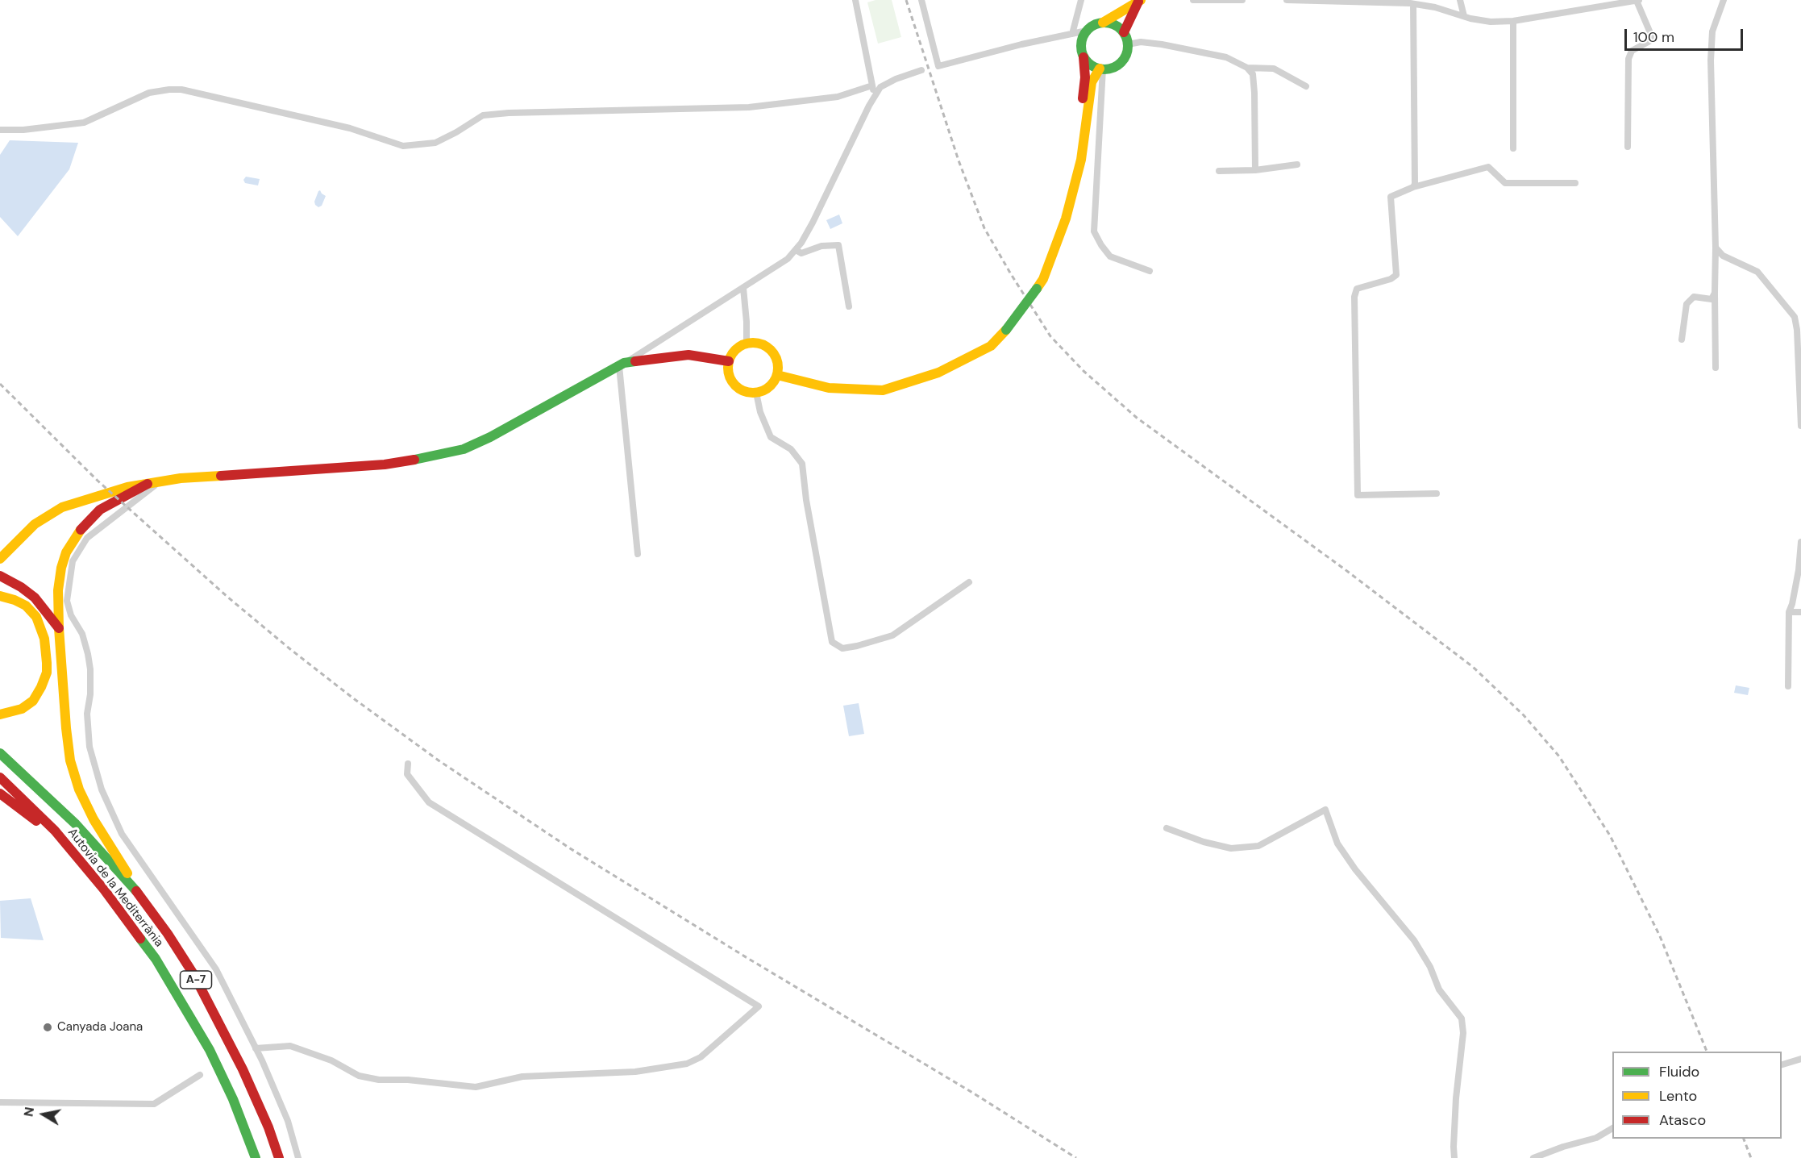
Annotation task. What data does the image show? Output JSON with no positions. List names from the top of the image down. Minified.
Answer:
{"streets":{"main road":["Autovia de la Mediterrània","A-7"]},"places":["Canyada Joana"],"legend":["Fluido","Lento","Atasco"],"scale_bar":"100 m","north":"left"}
